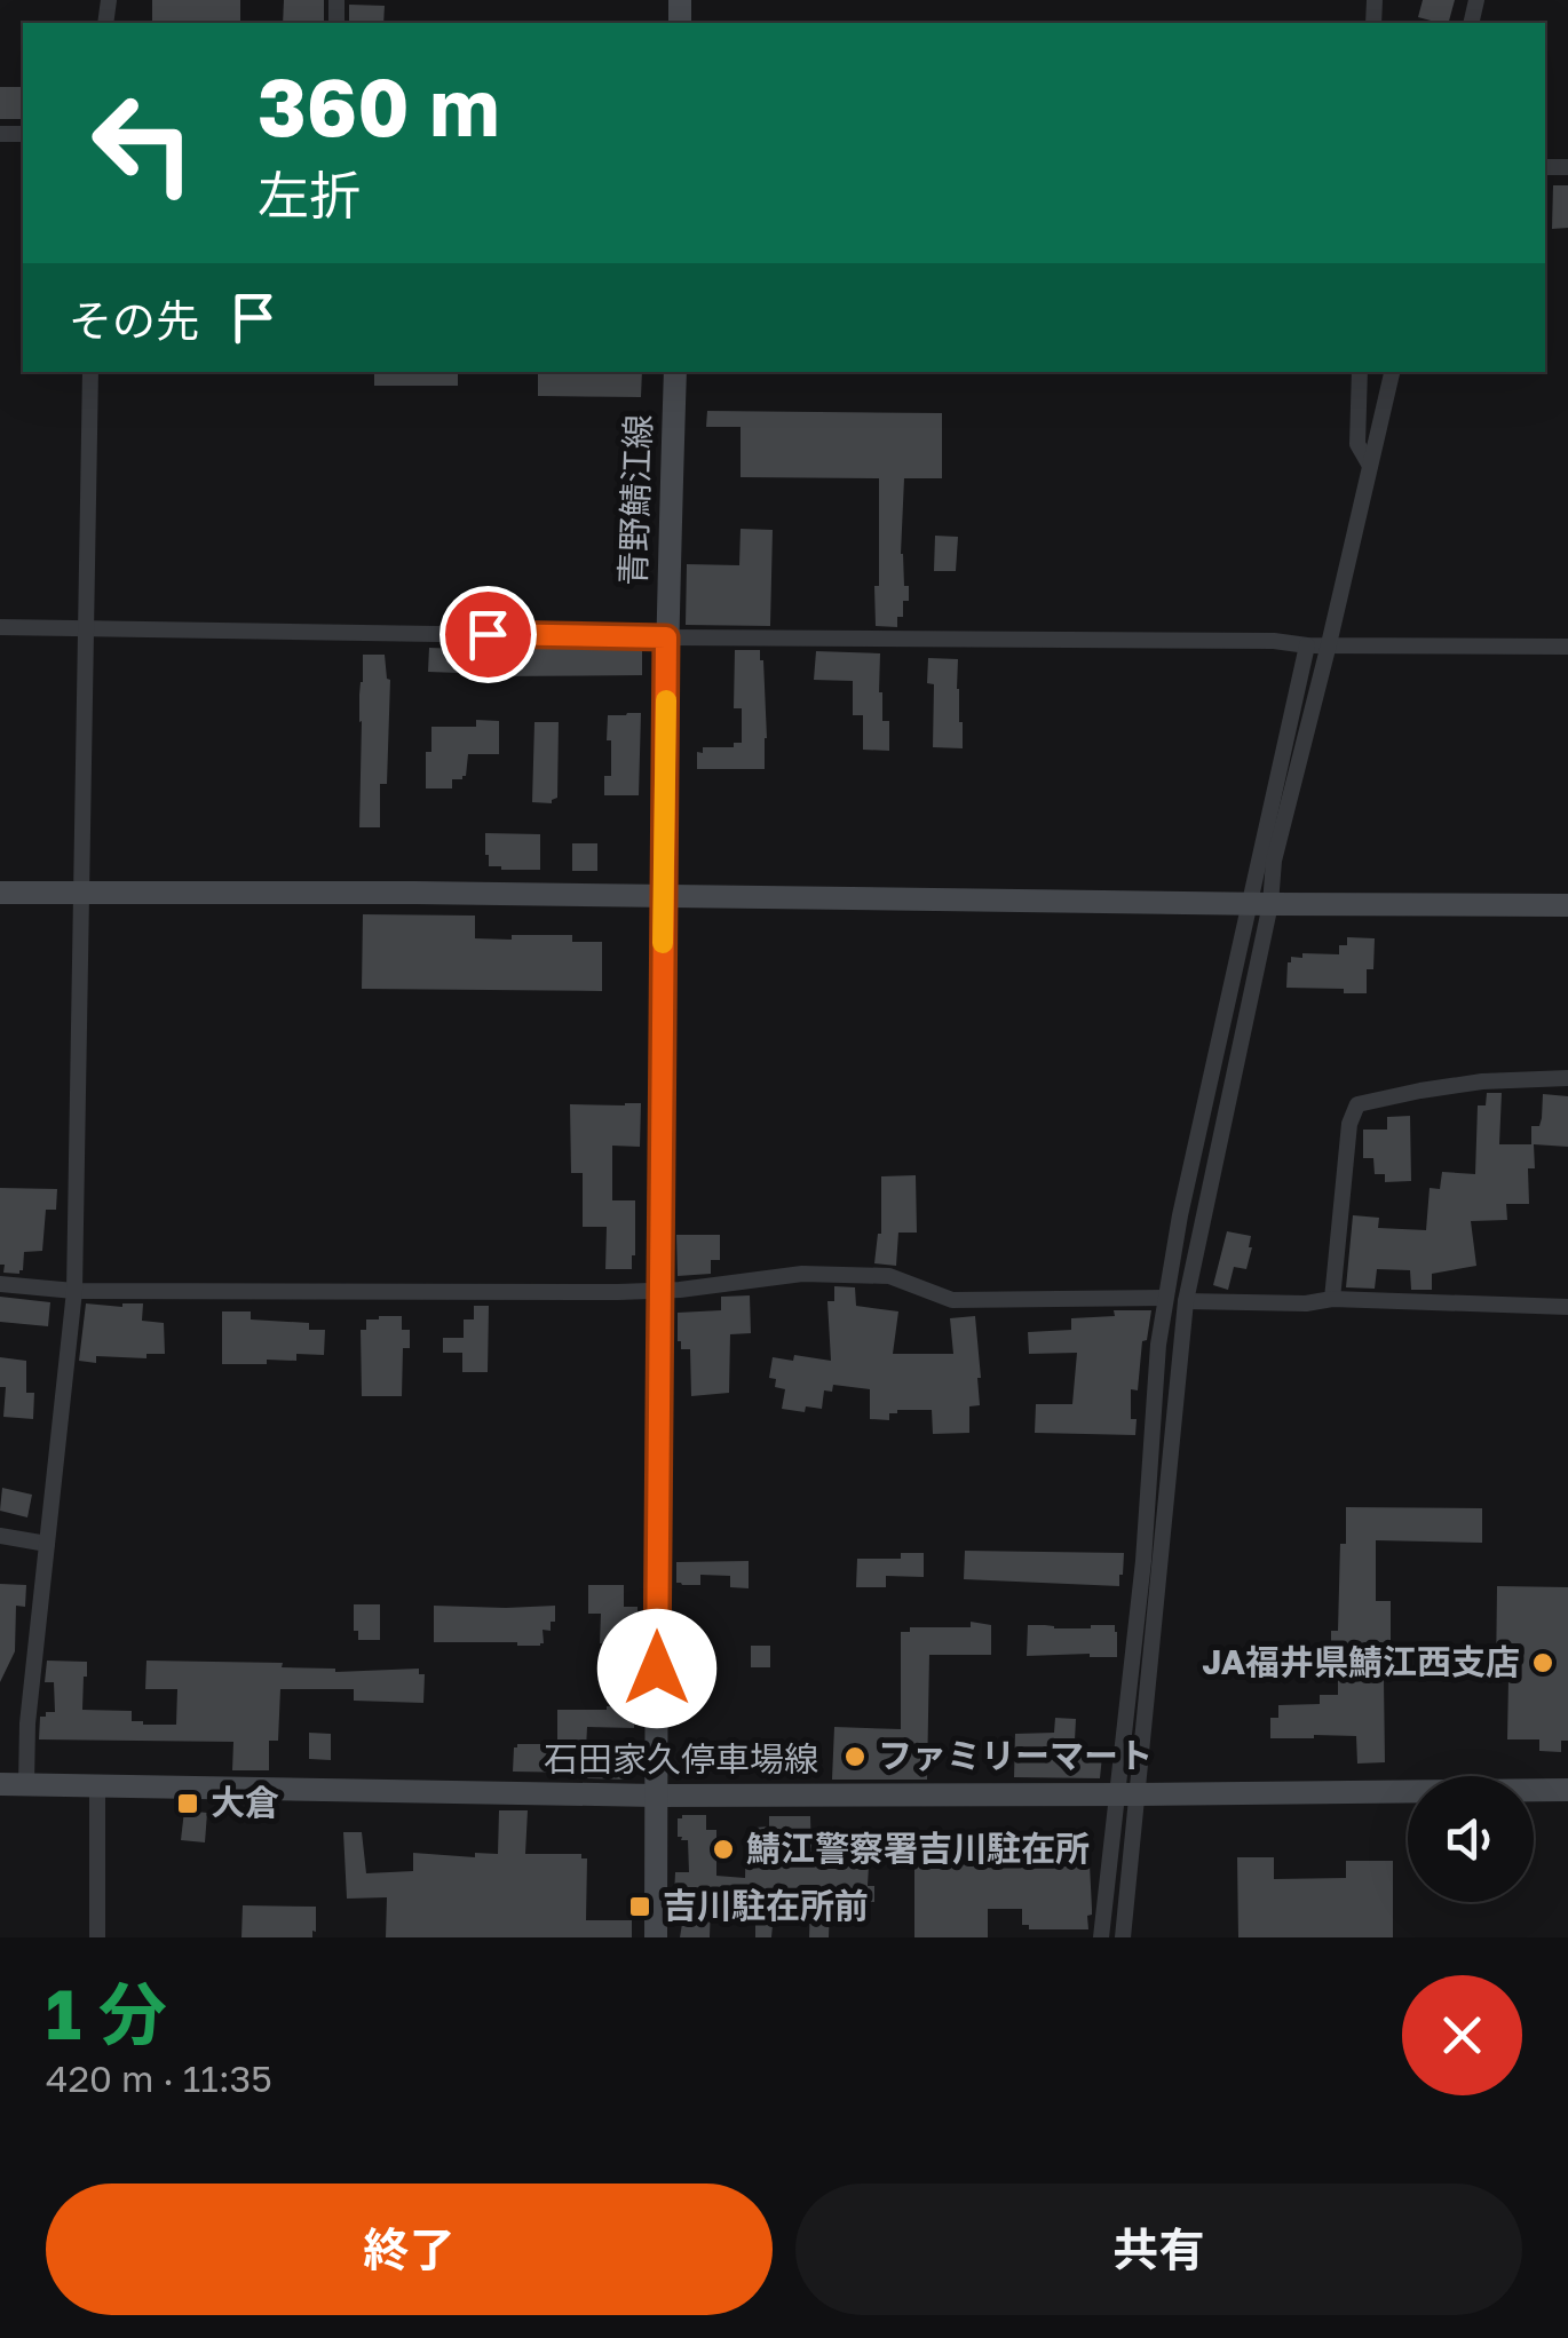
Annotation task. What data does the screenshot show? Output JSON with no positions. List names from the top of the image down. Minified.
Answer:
{"streets":{"main road":["青野鯖江線","石田家久停車場線"]},"crossings":[["青野鯖江線","石田家久停車場線"]],"places":{"other":["JA福井県鯖江西支店","ファミリーマート","鯖江警察署吉川駐在所"],"transit":["大倉","吉川駐在所前"]},"page":{"turn":["360 m","左折"],"then":"その先","heading":["1 分","420 m · 11:35"],"buttons":["終了","共有"]}}
